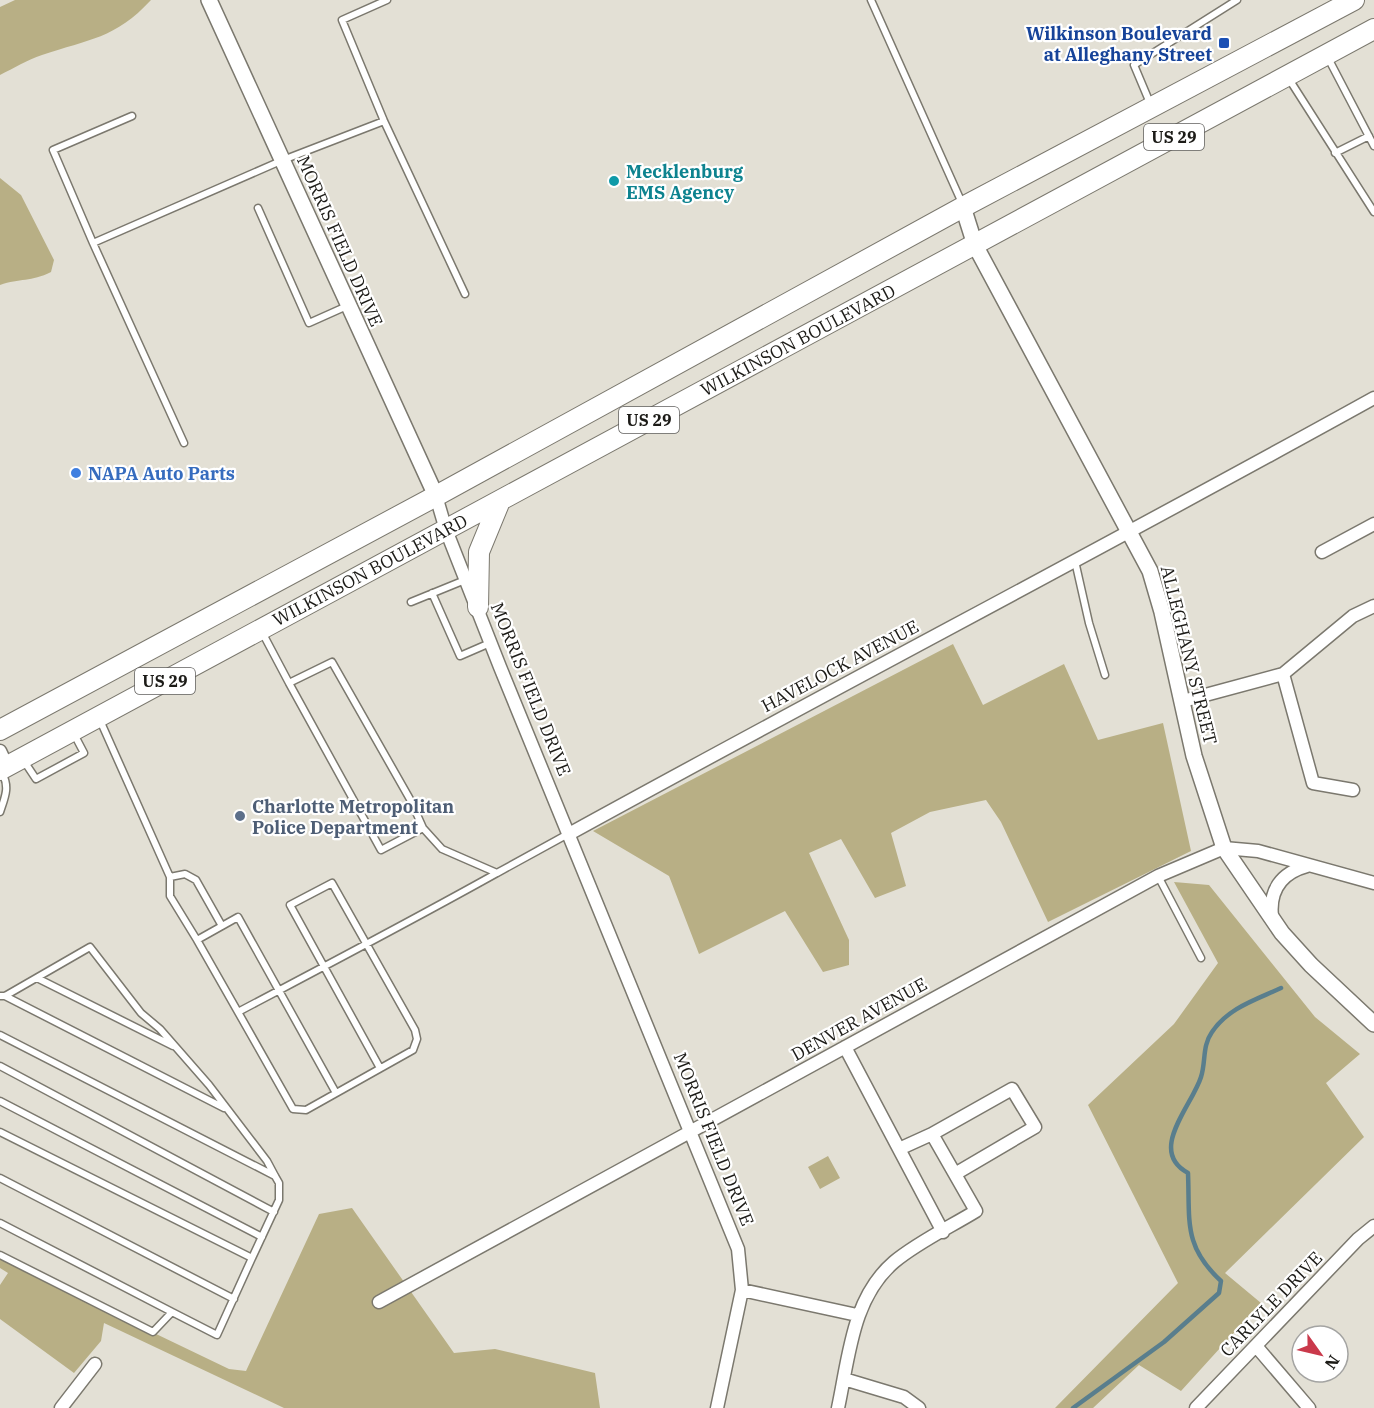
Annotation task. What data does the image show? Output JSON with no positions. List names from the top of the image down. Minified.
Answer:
{"streets":{"main road":["US 29","WILKINSON BOULEVARD"],"street":["MORRIS FIELD DRIVE","ALLEGHANY STREET","HAVELOCK AVENUE","DENVER AVENUE","CARLYLE DRIVE"]},"crossings":[["MORRIS FIELD DRIVE","WILKINSON BOULEVARD"],["MORRIS FIELD DRIVE","HAVELOCK AVENUE"],["MORRIS FIELD DRIVE","DENVER AVENUE"],["WILKINSON BOULEVARD","ALLEGHANY STREET"],["ALLEGHANY STREET","HAVELOCK AVENUE"],["ALLEGHANY STREET","DENVER AVENUE"]],"places":{"transit":["Wilkinson Boulevard at Alleghany Street"],"other":["Mecklenburg EMS Agency","NAPA Auto Parts","Charlotte Metropolitan Police Department"]},"north":"bottom right"}
